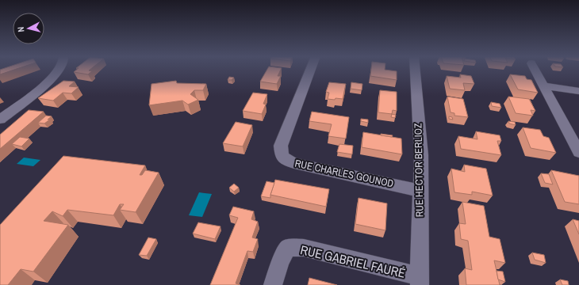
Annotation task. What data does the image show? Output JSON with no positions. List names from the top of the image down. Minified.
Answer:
{"streets":{"street":["RUE HECTOR BERLIOZ","RUE CHARLES GOUNOD","RUE GABRIEL FAURÉ"]},"crossings":[["RUE HECTOR BERLIOZ","RUE CHARLES GOUNOD"],["RUE HECTOR BERLIOZ","RUE GABRIEL FAURÉ"]],"north":"left"}
